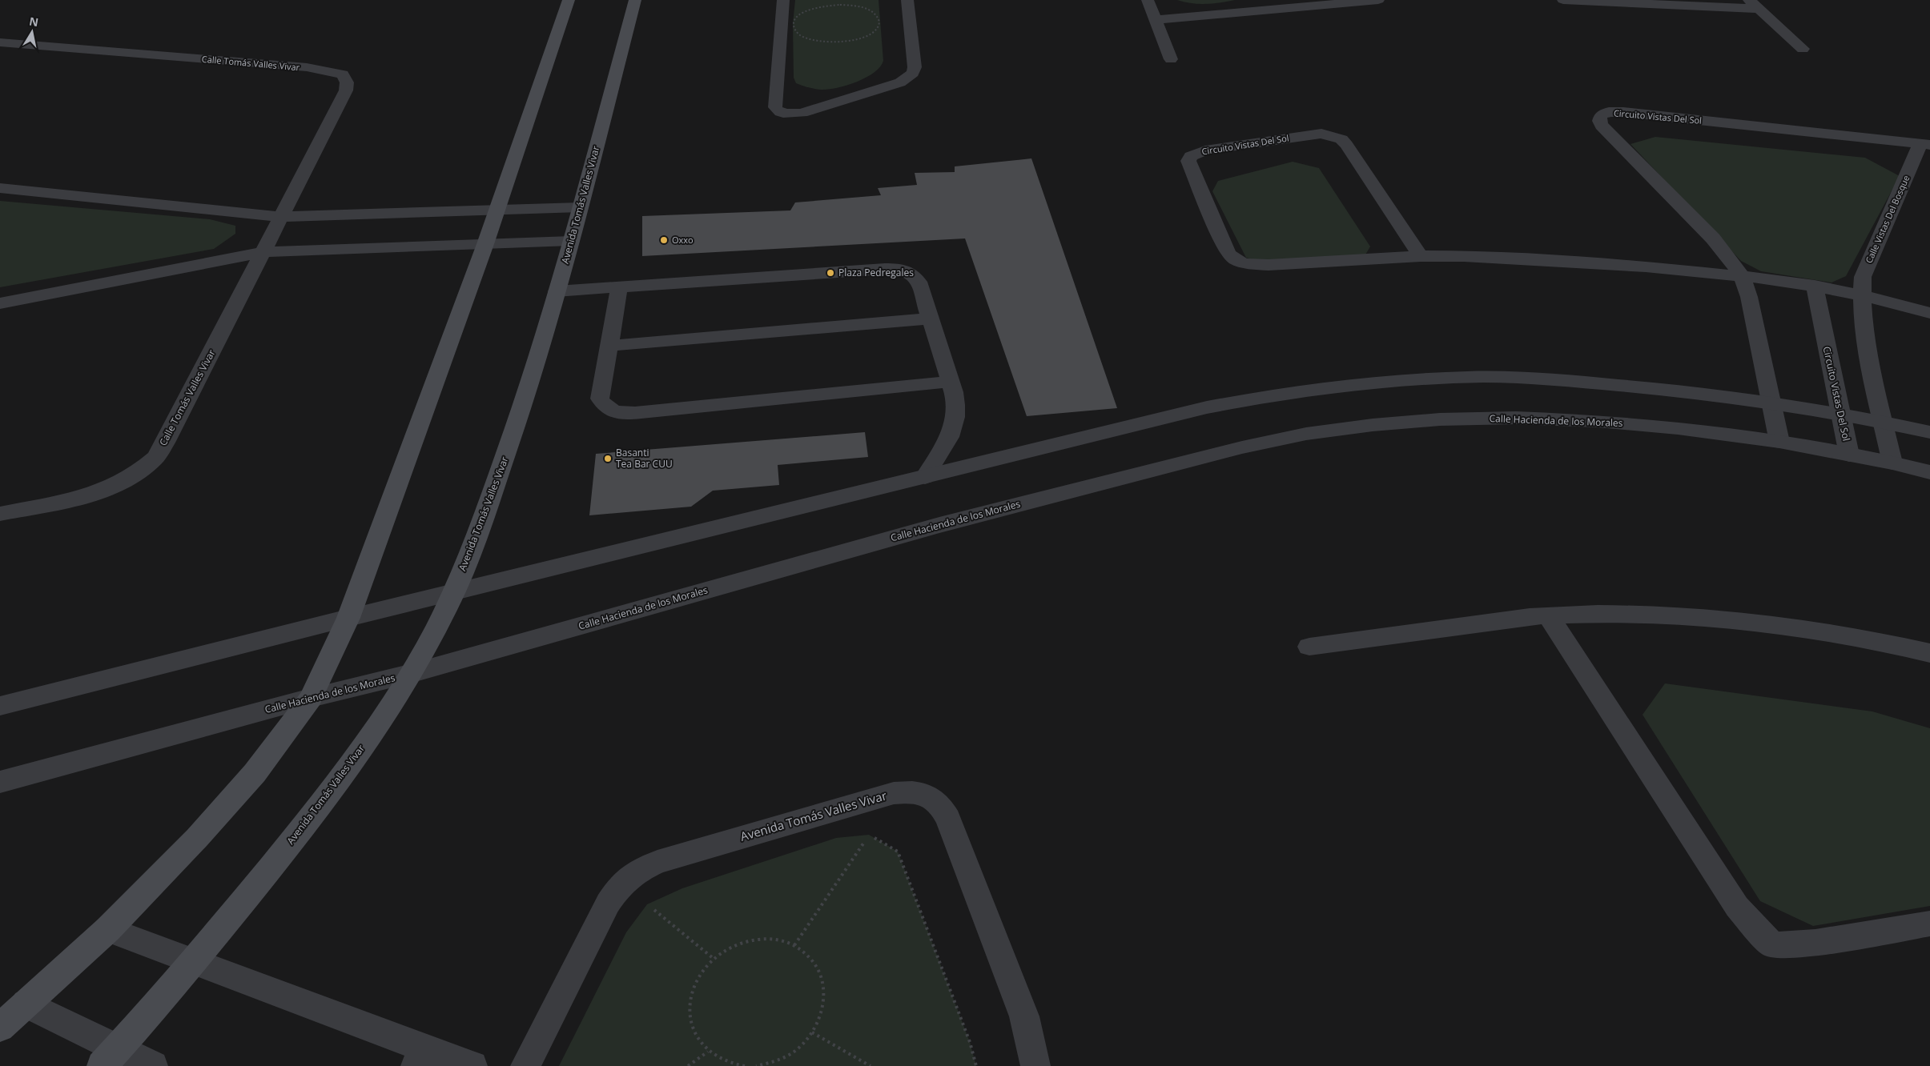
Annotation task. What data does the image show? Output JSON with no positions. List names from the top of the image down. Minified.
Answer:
{"streets":{"main road":["Avenida Tomás Valles Vivar"],"street":["Calle Tomás Valles Vivar","Circuito Vistas Del Sol","Calle Vistas Del Bosque","Calle Hacienda de los Morales"]},"crossings":[["Circuito Vistas Del Sol","Calle Vistas Del Bosque"],["Circuito Vistas Del Sol","Calle Hacienda de los Morales"],["Avenida Tomás Valles Vivar","Calle Hacienda de los Morales"]],"places":["Oxxo","Plaza Pedregales","Basanti Tea Bar CUU"],"north":"top"}
